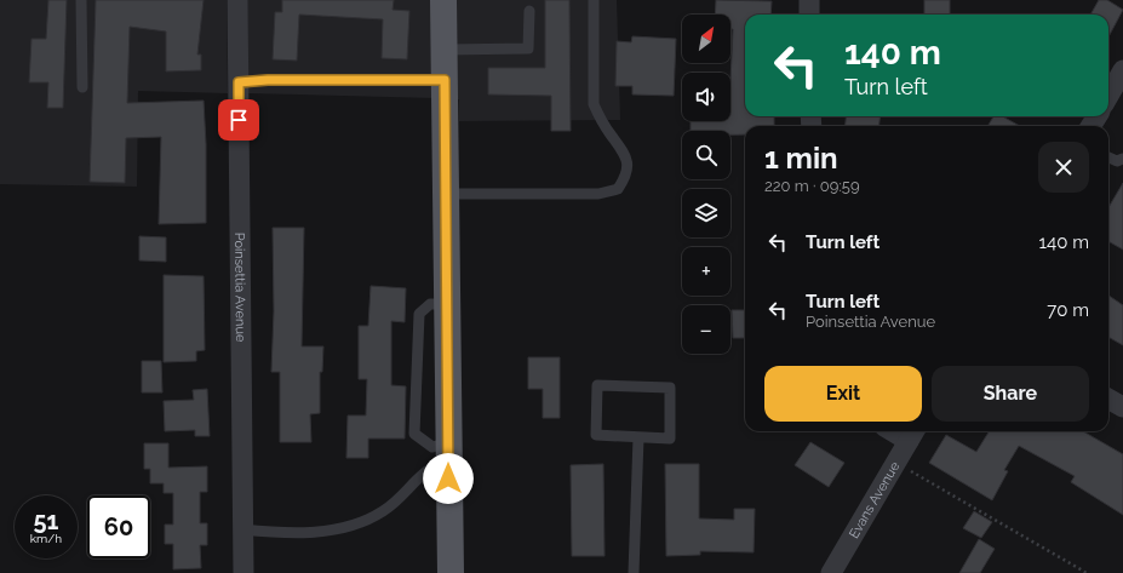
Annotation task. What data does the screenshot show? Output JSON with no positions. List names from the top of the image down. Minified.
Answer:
{"streets":{"street":["Poinsettia Avenue","Evans Avenue"]},"north":"top right","page":{"map_buttons":["+","−"],"turn":["140 m","Turn left"],"heading":["1 min","220 m · 09:59"],"list":[{"name":"Turn left","value":"140 m"},{"name":"Turn left","note":"Poinsettia Avenue","value":"70 m"}],"buttons":["Exit","Share"],"speed":"51 km/h","limit":"60"}}
